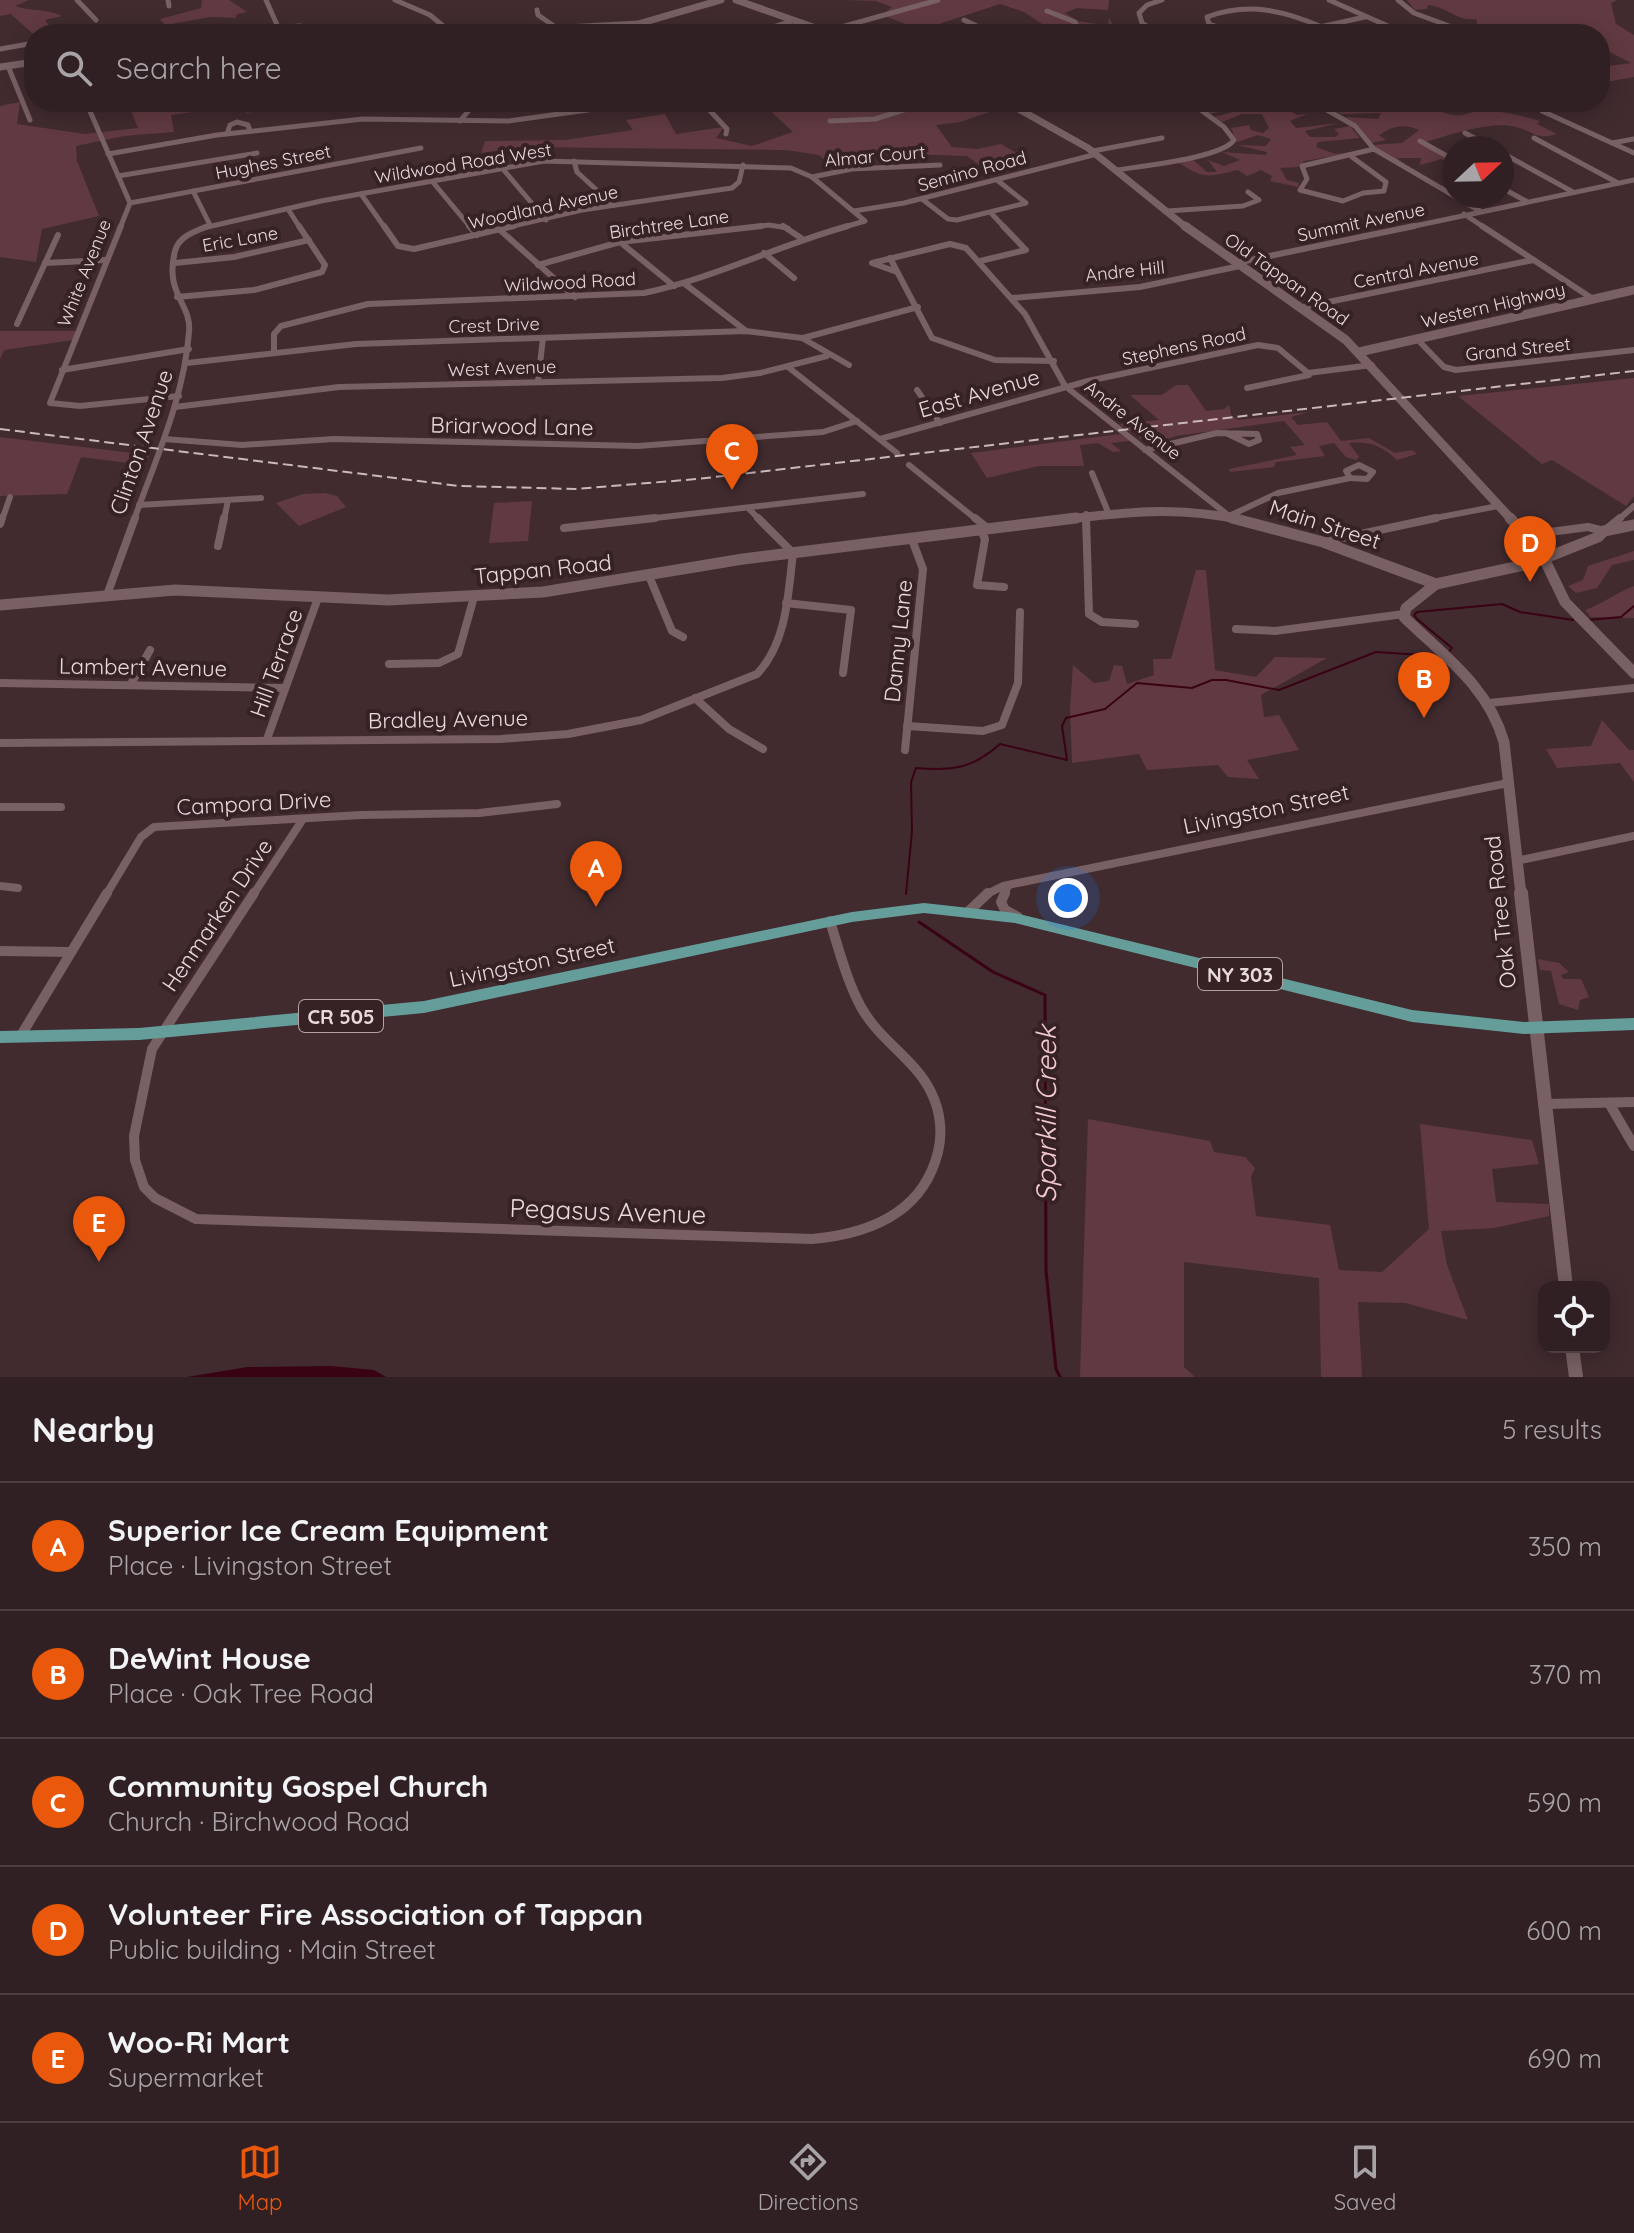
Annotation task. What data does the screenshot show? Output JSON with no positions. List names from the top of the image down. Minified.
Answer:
{"streets":{"main road":["Livingston Street","NY 303","CR 505"],"street":["Almar Court","Hughes Street","Wildwood Road West","Semino Road","Woodland Avenue","Summit Avenue","Birchtree Lane","Eric Lane","Central Avenue","Andre Hill","White Avenue","Old Tappan Road","Wildwood Road","Western Highway","Crest Drive","Stephens Road","Grand Street","West Avenue","East Avenue","Andre Avenue","Briarwood Lane","Clinton Avenue","Main Street","Tappan Road","Danny Lane","Hill Terrace","Lambert Avenue","Bradley Avenue","Campora Drive","Oak Tree Road","Henmarken Drive","Pegasus Avenue"]},"crossings":[["Almar Court","Wildwood Road West"],["Hughes Street","White Avenue"],["Wildwood Road West","Semino Road"],["Wildwood Road West","Woodland Avenue"],["Wildwood Road West","Wildwood Road"],["Semino Road","Old Tappan Road"],["Semino Road","Wildwood Road"],["Summit Avenue","Andre Hill"],["Summit Avenue","Old Tappan Road"],["Birchtree Lane","Wildwood Road"],["Eric Lane","Clinton Avenue"],["Central Avenue","Old Tappan Road"],["Andre Hill","Old Tappan Road"],["Andre Hill","Andre Avenue"],["White Avenue","Clinton Avenue"],["Old Tappan Road","Western Highway"],["Wildwood Road","Crest Drive"],["Western Highway","Grand Street"],["Crest Drive","Clinton Avenue"],["Stephens Road","East Avenue"],["West Avenue","Clinton Avenue"],["East Avenue","Andre Avenue"],["Andre Avenue","Main Street"],["Briarwood Lane","Clinton Avenue"],["Clinton Avenue","Tappan Road"],["Main Street","Tappan Road"],["Tappan Road","Danny Lane"],["Tappan Road","Hill Terrace"],["Tappan Road","Bradley Avenue"],["Hill Terrace","Lambert Avenue"],["Hill Terrace","Bradley Avenue"],["Campora Drive","Henmarken Drive"],["Livingston Street","Oak Tree Road"],["Livingston Street","Henmarken Drive"],["Livingston Street","NY 303"],["Livingston Street","Pegasus Avenue"],["Oak Tree Road","NY 303"],["Henmarken Drive","Pegasus Avenue"]],"water":["Sparkill Creek"],"north":"right","page":{"search":"Search here","pins":["C","D","B","A","E"],"heading":["Nearby","5 results"],"list":[{"mark":"A","name":"Superior Ice Cream Equipment","note":"Place · Livingston Street","value":"350 m"},{"mark":"B","name":"DeWint House","note":"Place · Oak Tree Road","value":"370 m"},{"mark":"C","name":"Community Gospel Church","note":"Church · Birchwood Road","value":"590 m"},{"mark":"D","name":"Volunteer Fire Association of Tappan","note":"Public building · Main Street","value":"600 m"},{"mark":"E","name":"Woo-Ri Mart","note":"Supermarket","value":"690 m"}],"nav":["Map","Directions","Saved"]}}
